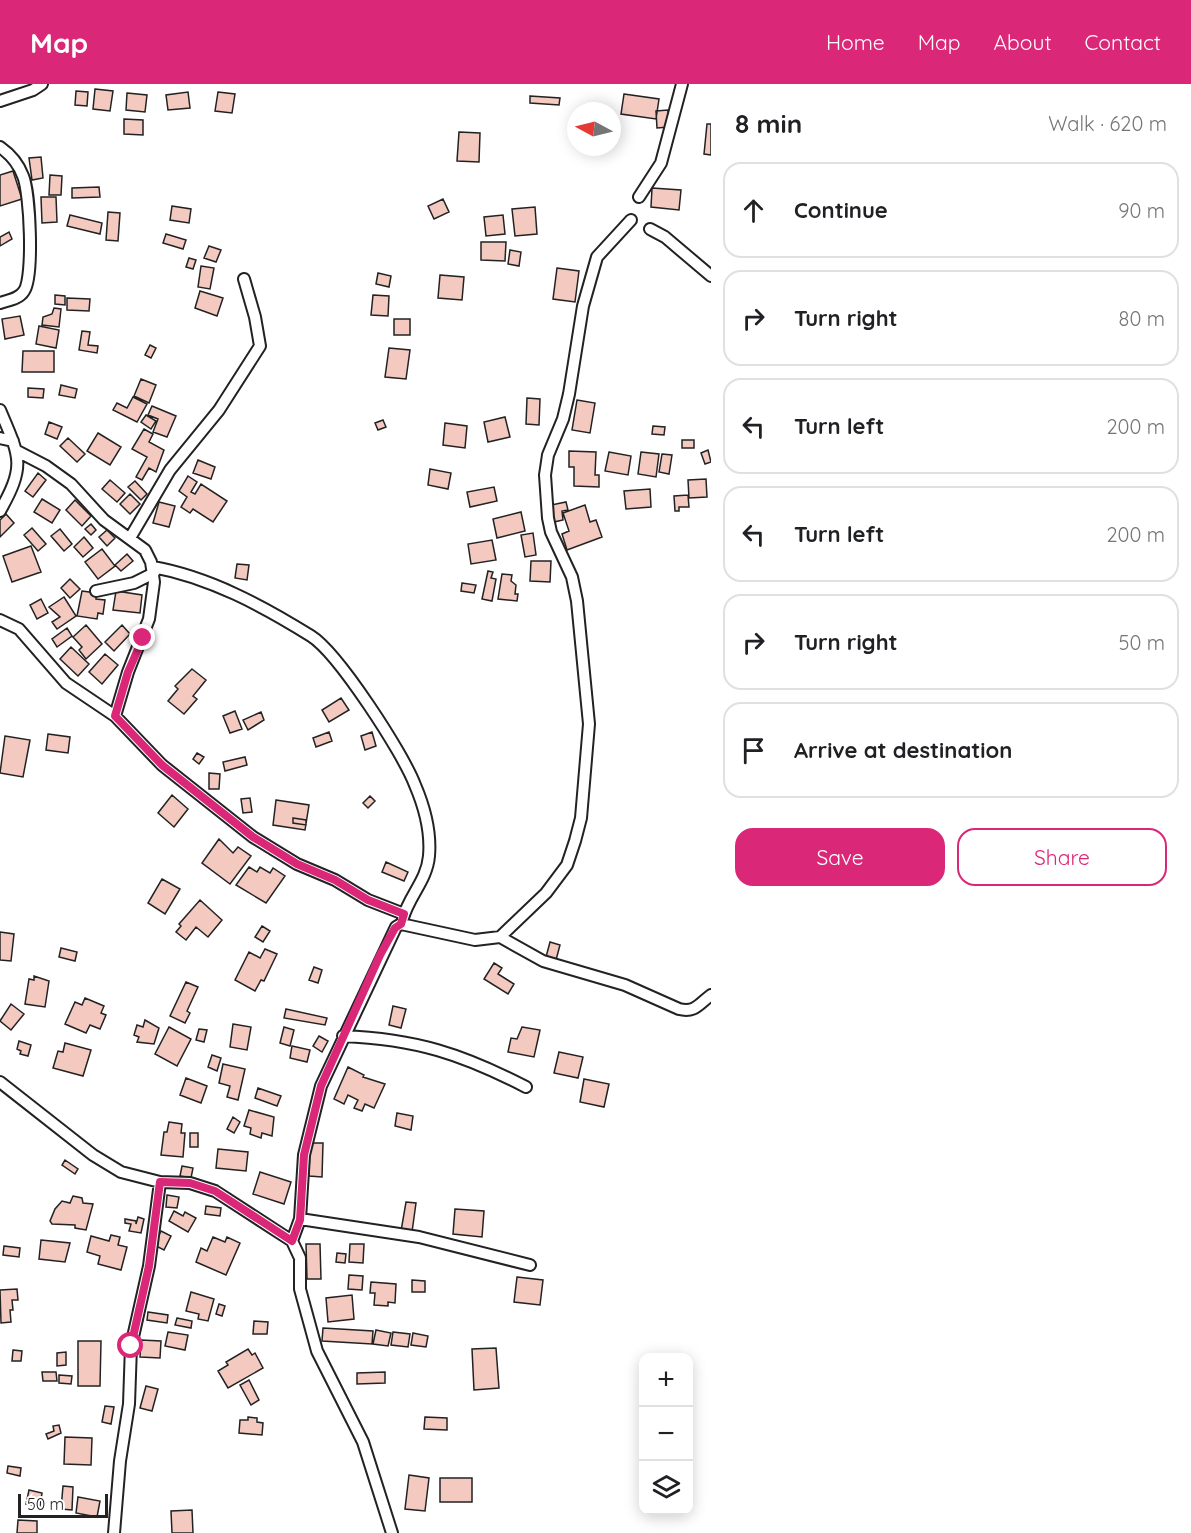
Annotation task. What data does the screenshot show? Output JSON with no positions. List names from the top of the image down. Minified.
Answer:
{"scale_bar":"50 m","north":"left","page":{"header":"Map","nav":["Home","Map","About","Contact"],"heading":["8 min","Walk · 620 m"],"list":[["Continue","90 m"],["Turn right","80 m"],["Turn left","200 m"],["Turn left","200 m"],["Turn right","50 m"],"Arrive at destination"],"buttons":["Save","Share"],"map_buttons":["+","−"],"scale":"50 m"}}
